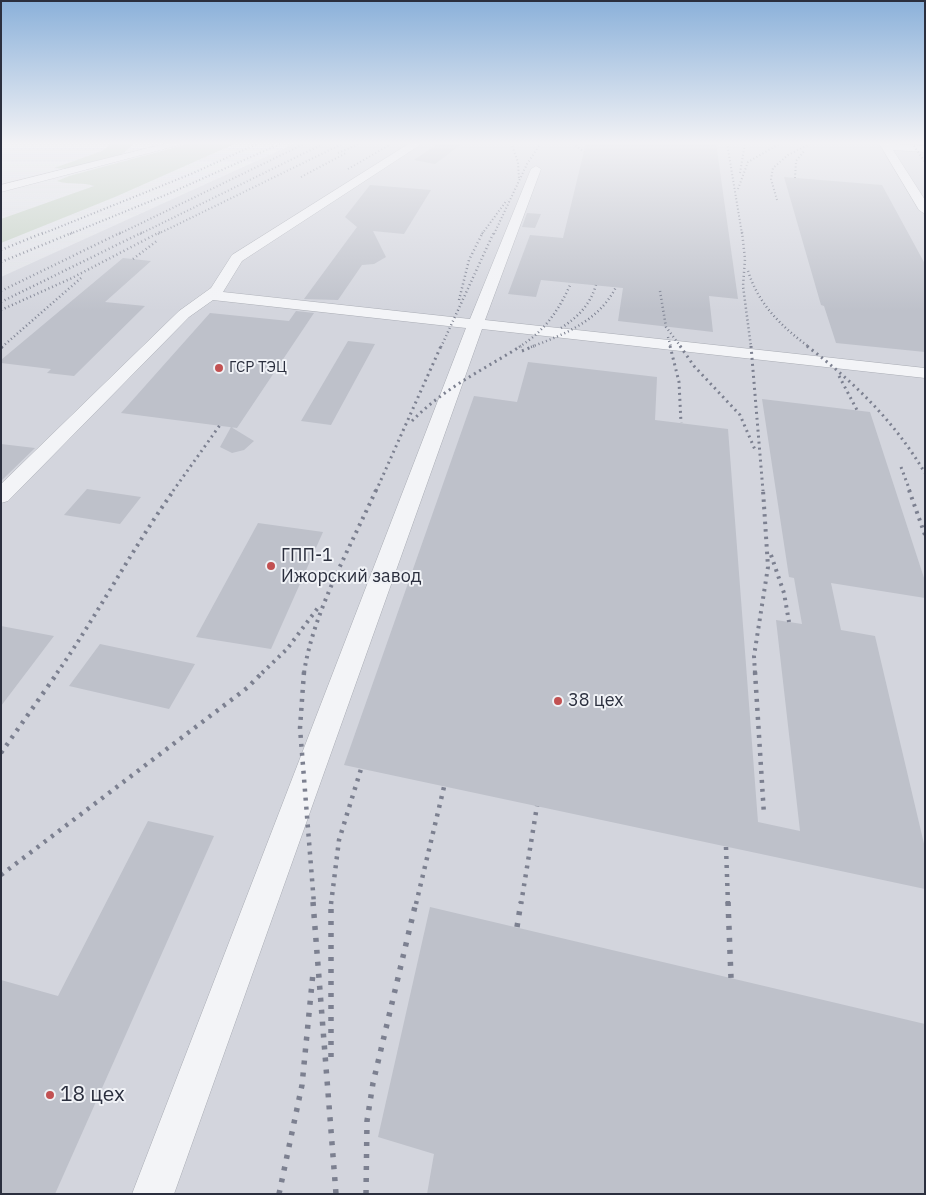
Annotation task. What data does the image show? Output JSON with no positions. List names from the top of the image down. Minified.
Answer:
{"places":["ГСР ТЭЦ","ГПП-1 Ижорский завод","38 цех","18 цех"]}
